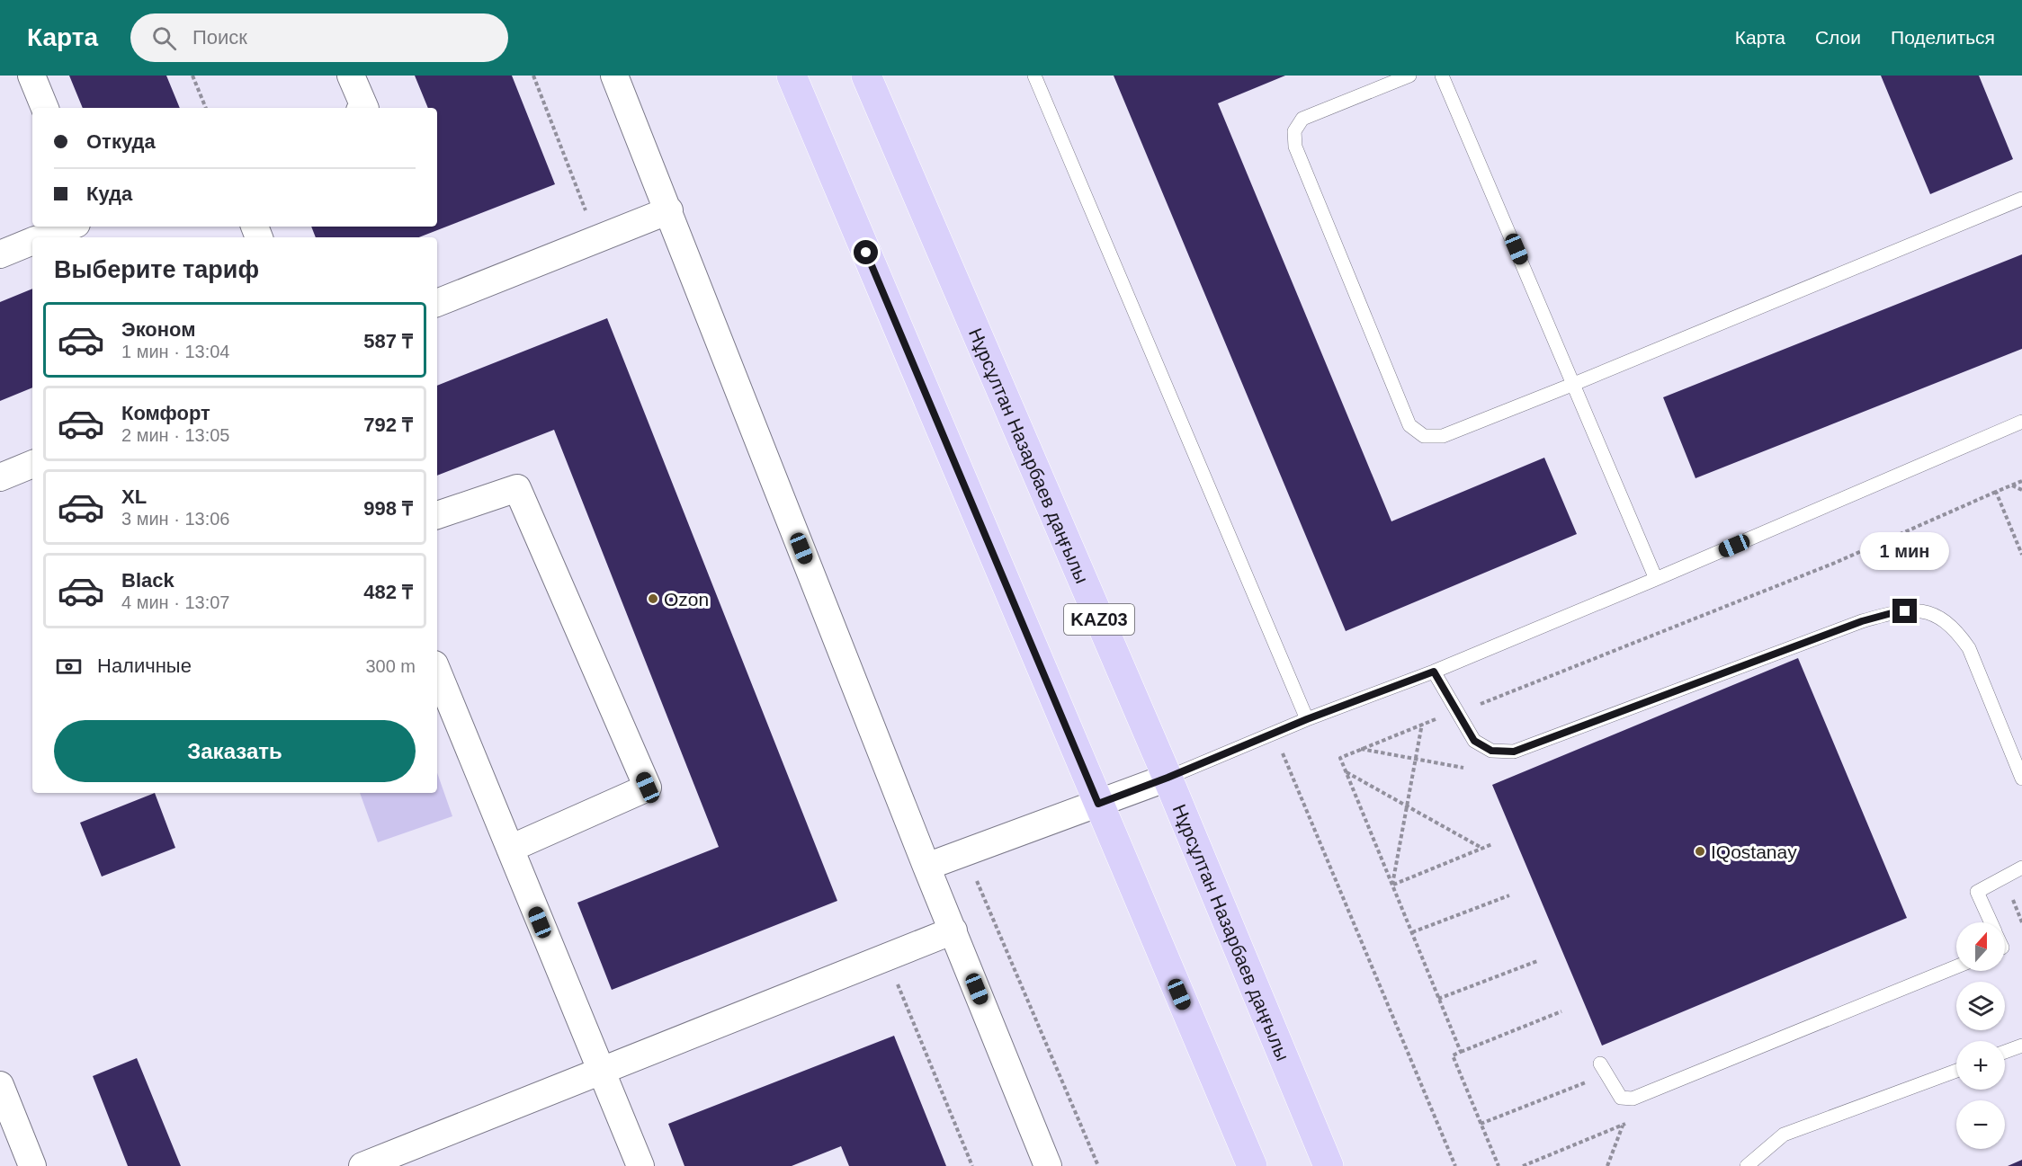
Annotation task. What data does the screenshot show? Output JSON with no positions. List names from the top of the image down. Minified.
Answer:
{"streets":{"main road":["Нұрсұлтан Назарбаев даңғылы","KАZ03"]},"places":["Ozon","IQostanay"],"north":"top","page":{"header":"Карта","search":"Поиск","nav":["Карта","Слои","Поделиться"],"banner":["Откуда","Куда"],"heading":"Выберите тариф","list":[{"name":"Эконом","note":"1 мин · 13:04","value":"587 ₸"},{"name":"Комфорт","note":"2 мин · 13:05","value":"792 ₸"},{"name":"XL","note":"3 мин · 13:06","value":"998 ₸"},{"name":"Black","note":"4 мин · 13:07","value":"482 ₸"}],"bubble":"1 мин","pay":["Наличные","300 m"],"buttons":"Заказать","map_buttons":["+","−"]}}
